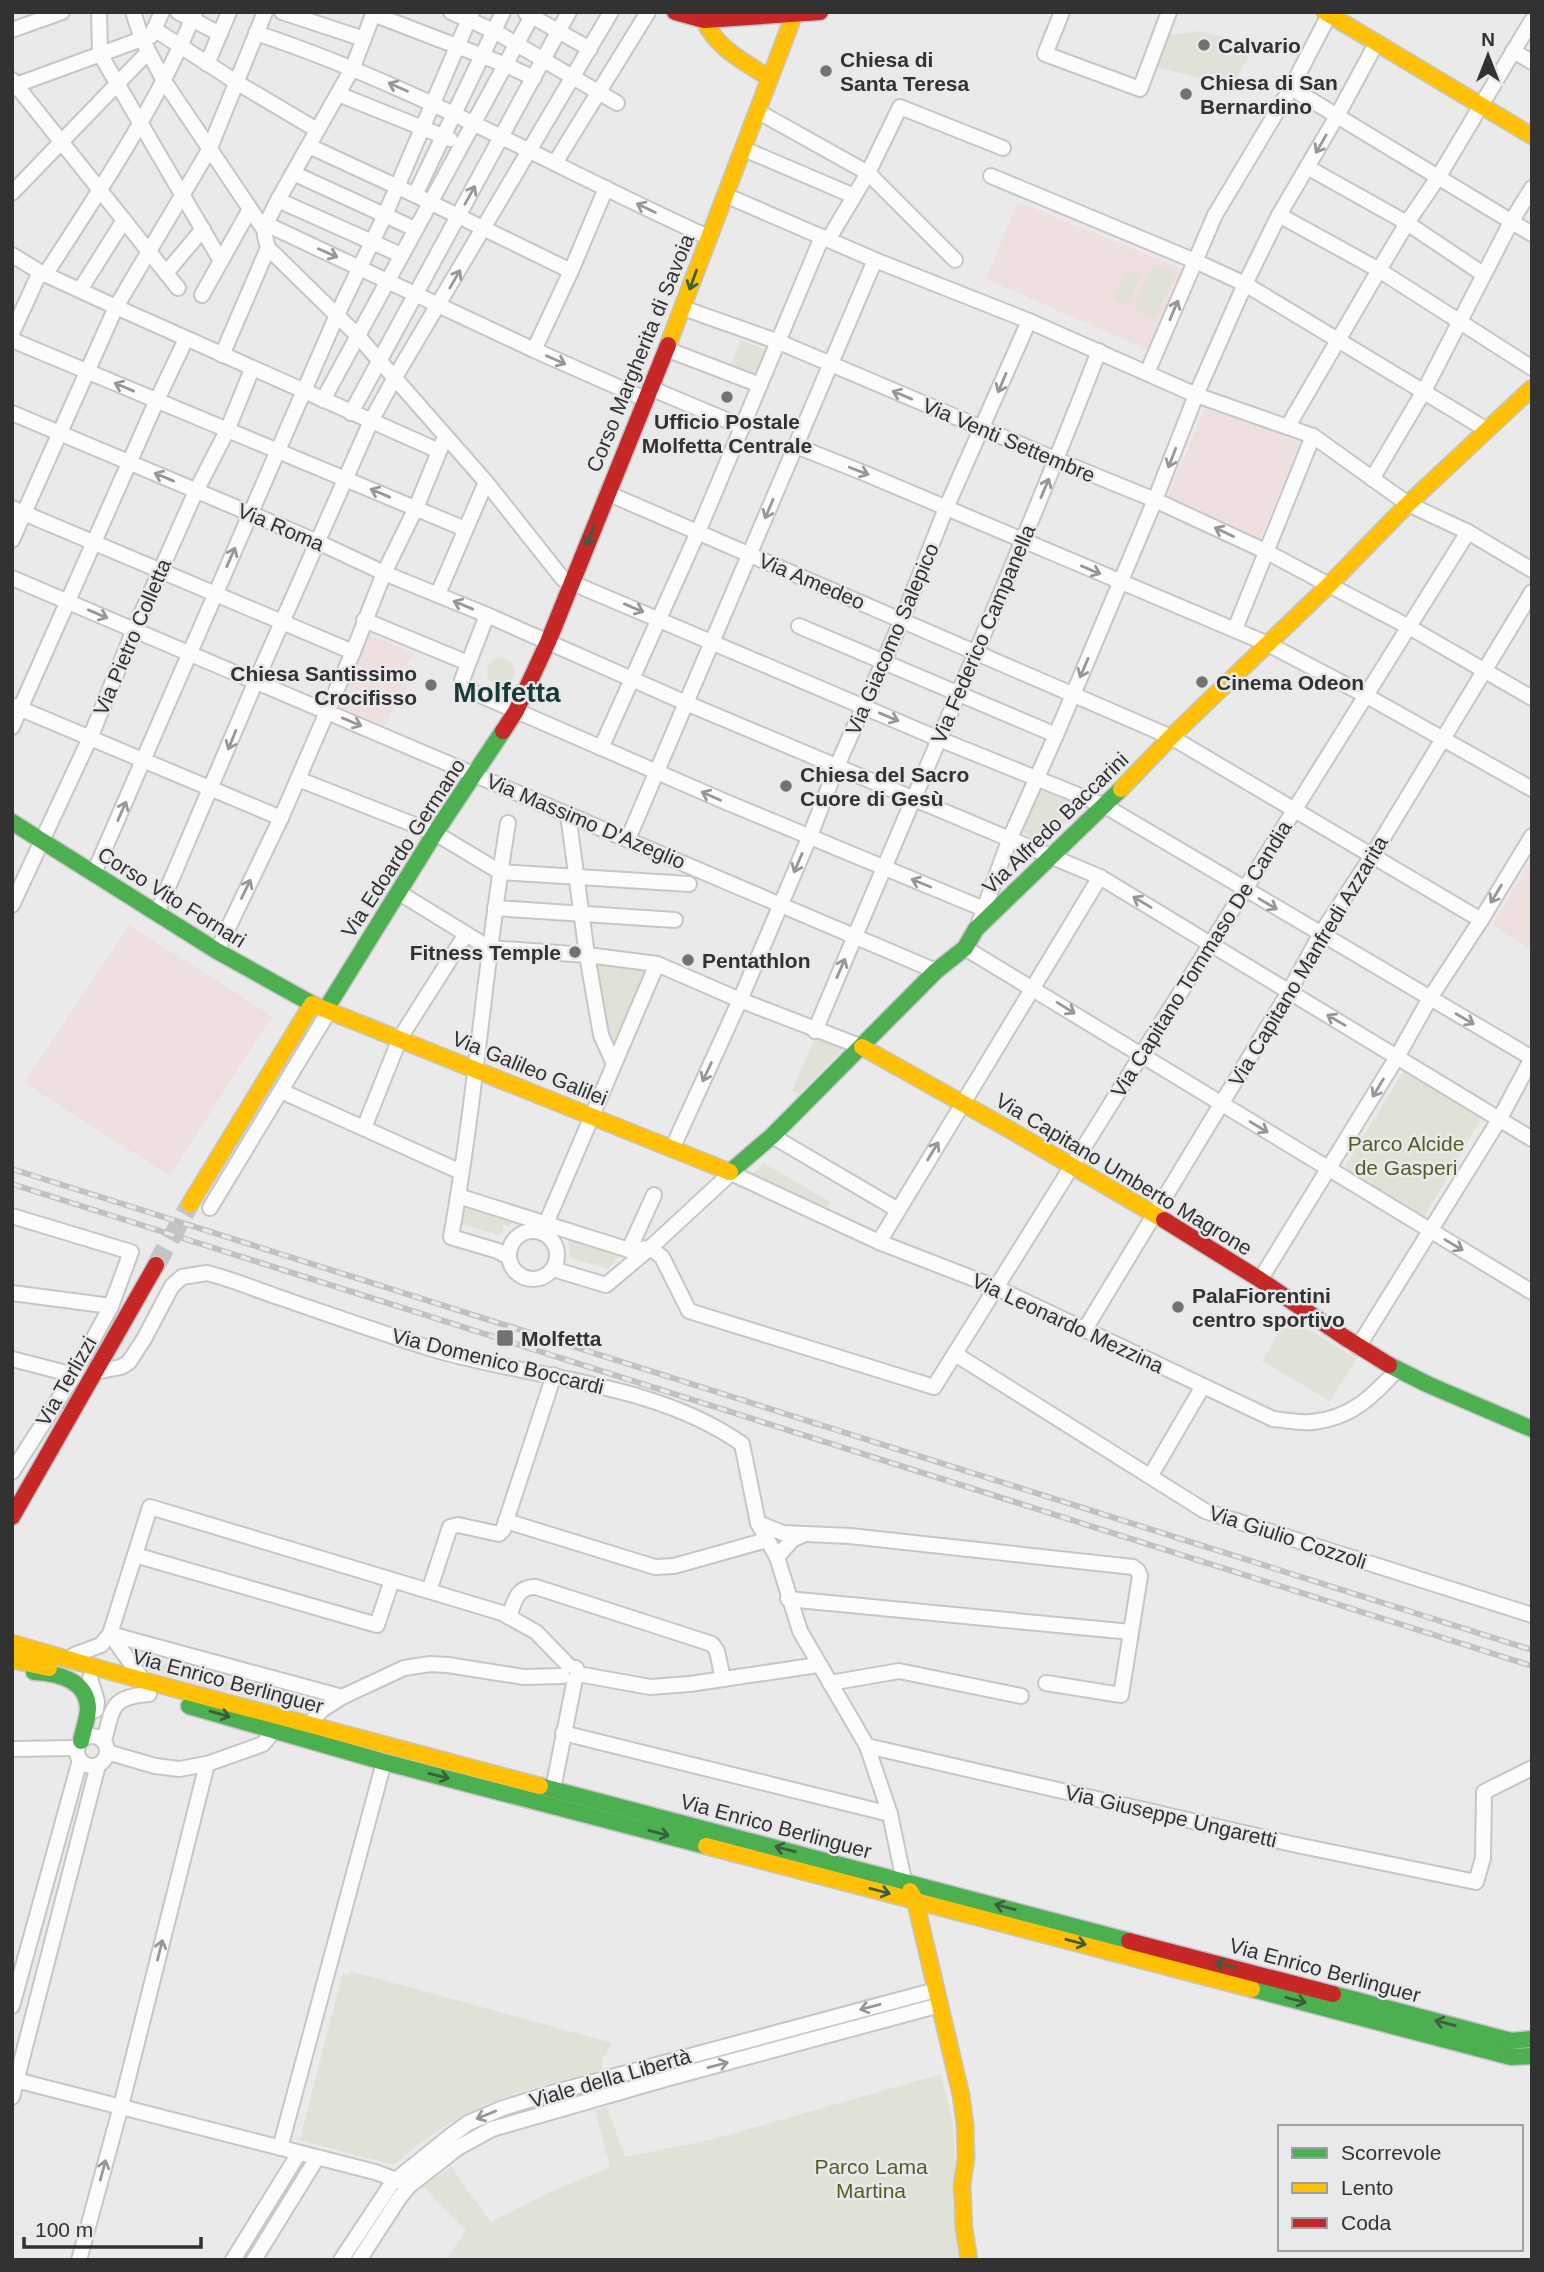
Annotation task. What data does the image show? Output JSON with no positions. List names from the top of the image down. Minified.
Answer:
{"streets":{"street":["Corso Margherita di Savoia","Via Venti Settembre","Via Roma","Via Amedeo","Via Federico Campanella","Via Pietro Colletta","Via Giacomo Salepico","Via Massimo D'Azeglio","Via Alfredo Baccarini","Via Edoardo Germano","Corso Vito Fornari","Via Capitano Tommaso De Candia","Via Capitano Manfredi Azzarita","Via Galileo Galilei","Via Capitano Umberto Magrone","Via Leonardo Mezzina","Via Domenico Boccardi","Via Terlizzi","Via Giulio Cozzoli","Via Enrico Berlinguer","Via Giuseppe Ungaretti","Viale della Libertà"]},"crossings":[["Corso Margherita di Savoia","Via Venti Settembre"],["Corso Margherita di Savoia","Via Roma"],["Corso Margherita di Savoia","Via Amedeo"],["Corso Margherita di Savoia","Via Edoardo Germano"],["Via Venti Settembre","Via Federico Campanella"],["Via Venti Settembre","Via Giacomo Salepico"],["Via Venti Settembre","Via Alfredo Baccarini"],["Via Venti Settembre","Via Capitano Tommaso De Candia"],["Via Venti Settembre","Via Capitano Manfredi Azzarita"],["Via Roma","Via Federico Campanella"],["Via Roma","Via Pietro Colletta"],["Via Roma","Via Giacomo Salepico"],["Via Roma","Via Alfredo Baccarini"],["Via Roma","Via Edoardo Germano"],["Via Roma","Via Capitano Tommaso De Candia"],["Via Roma","Via Capitano Manfredi Azzarita"],["Via Amedeo","Via Federico Campanella"],["Via Amedeo","Via Giacomo Salepico"],["Via Amedeo","Via Alfredo Baccarini"],["Via Amedeo","Via Capitano Tommaso De Candia"],["Via Amedeo","Via Capitano Manfredi Azzarita"],["Via Federico Campanella","Via Massimo D'Azeglio"],["Via Pietro Colletta","Via Massimo D'Azeglio"],["Via Pietro Colletta","Corso Vito Fornari"],["Via Giacomo Salepico","Via Massimo D'Azeglio"],["Via Giacomo Salepico","Via Galileo Galilei"],["Via Massimo D'Azeglio","Via Alfredo Baccarini"],["Via Massimo D'Azeglio","Via Edoardo Germano"],["Via Alfredo Baccarini","Via Capitano Tommaso De Candia"],["Via Alfredo Baccarini","Via Galileo Galilei"],["Via Alfredo Baccarini","Via Capitano Umberto Magrone"],["Via Alfredo Baccarini","Via Leonardo Mezzina"],["Via Edoardo Germano","Corso Vito Fornari"],["Via Edoardo Germano","Via Galileo Galilei"],["Corso Vito Fornari","Via Galileo Galilei"],["Via Capitano Tommaso De Candia","Via Capitano Umberto Magrone"],["Via Capitano Tommaso De Candia","Via Leonardo Mezzina"],["Via Capitano Tommaso De Candia","Via Giulio Cozzoli"],["Via Capitano Manfredi Azzarita","Via Capitano Umberto Magrone"],["Via Capitano Manfredi Azzarita","Via Leonardo Mezzina"],["Via Galileo Galilei","Via Leonardo Mezzina"],["Via Capitano Umberto Magrone","Via Leonardo Mezzina"],["Via Domenico Boccardi","Via Terlizzi"]],"districts":["Molfetta"],"parks":["Parco Alcide de Gasperi","Parco Lama Martina"],"places":{"other":["Calvario","Chiesa di Santa Teresa","Chiesa di San Bernardino","Ufficio Postale Molfetta Centrale","Cinema Odeon","Chiesa Santissimo Crocifisso","Chiesa del Sacro Cuore di Gesù","Fitness Temple","Pentathlon","PalaFiorentini centro sportivo"],"transit":["Molfetta"]},"legend":["Scorrevole","Lento","Coda"],"scale_bar":"100 m","north":"top"}
